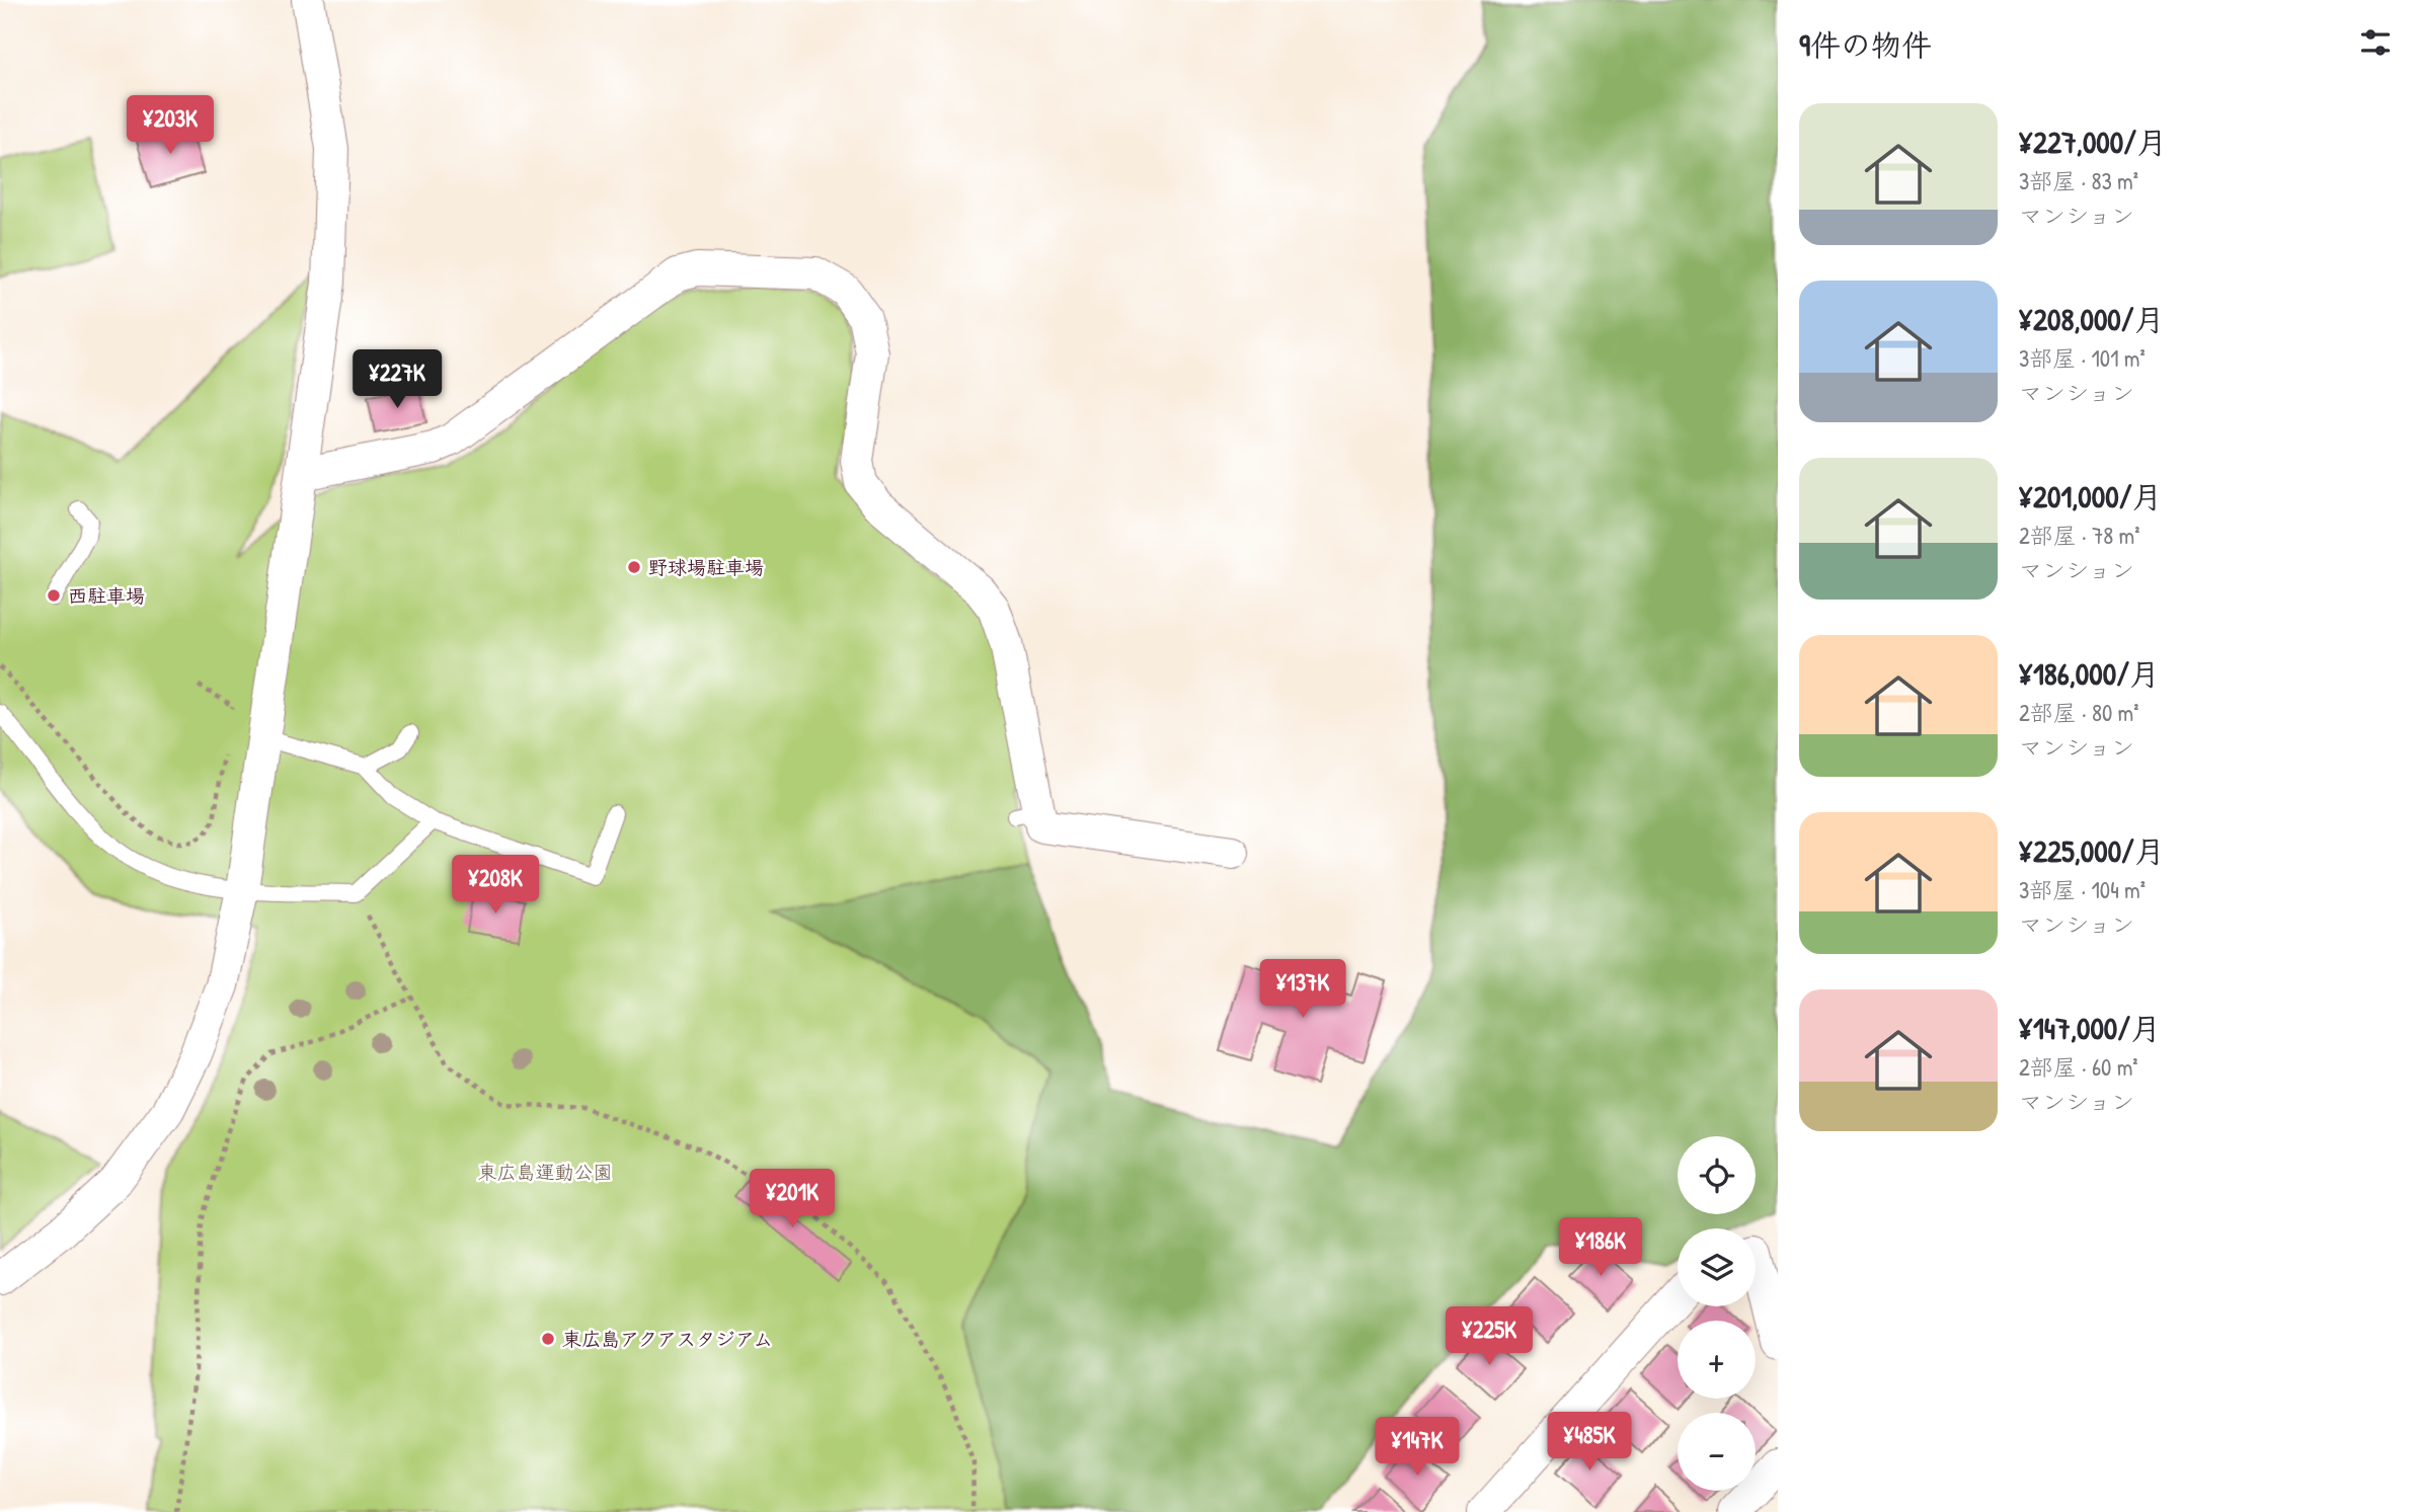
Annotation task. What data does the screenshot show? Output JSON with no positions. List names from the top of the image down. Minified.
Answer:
{"parks":["東広島運動公園"],"places":["野球場駐車場","西駐車場","東広島アクアスタジアム"],"page":{"heading":"9件の物件","list":[{"name":"¥227,000/月","note":"3部屋 · 83 m² · マンション"},{"name":"¥208,000/月","note":"3部屋 · 101 m² · マンション"},{"name":"¥201,000/月","note":"2部屋 · 78 m² · マンション"},{"name":"¥186,000/月","note":"2部屋 · 80 m² · マンション"},{"name":"¥225,000/月","note":"3部屋 · 104 m² · マンション"},{"name":"¥147,000/月","note":"2部屋 · 60 m² · マンション"}],"price":["¥203K","¥227K","¥208K","¥137K","¥201K","¥186K","¥225K","¥485K","¥147K"],"map_buttons":["+","−"]}}
